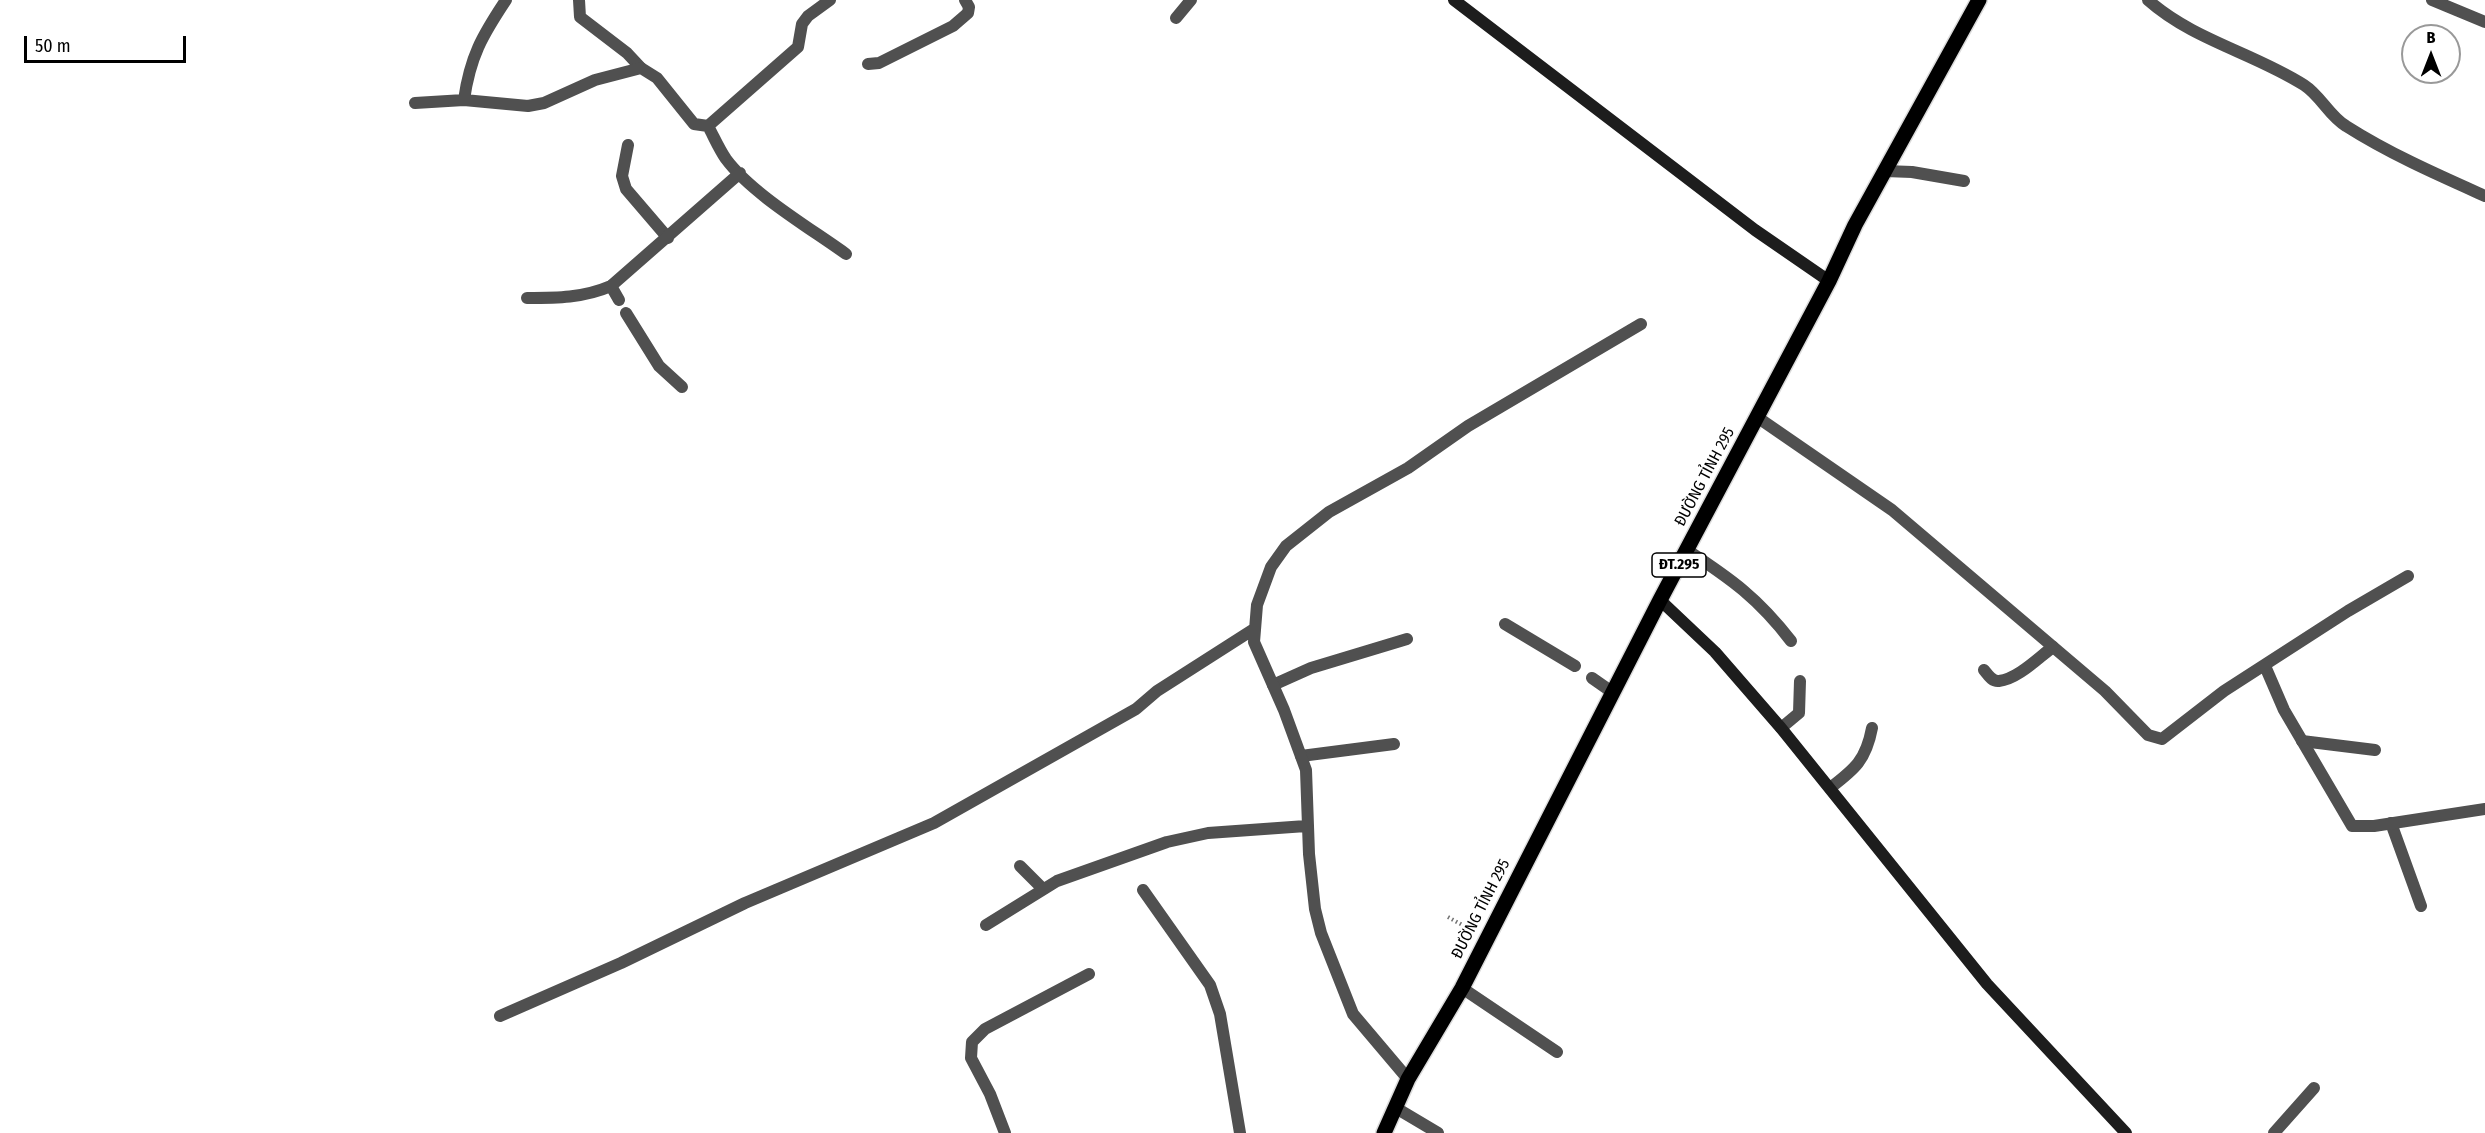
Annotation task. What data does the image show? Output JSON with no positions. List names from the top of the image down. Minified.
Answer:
{"streets":{"main road":["ĐƯỜNG TỈNH 295","ĐT.295"]},"scale_bar":"50 m","north":"top"}
